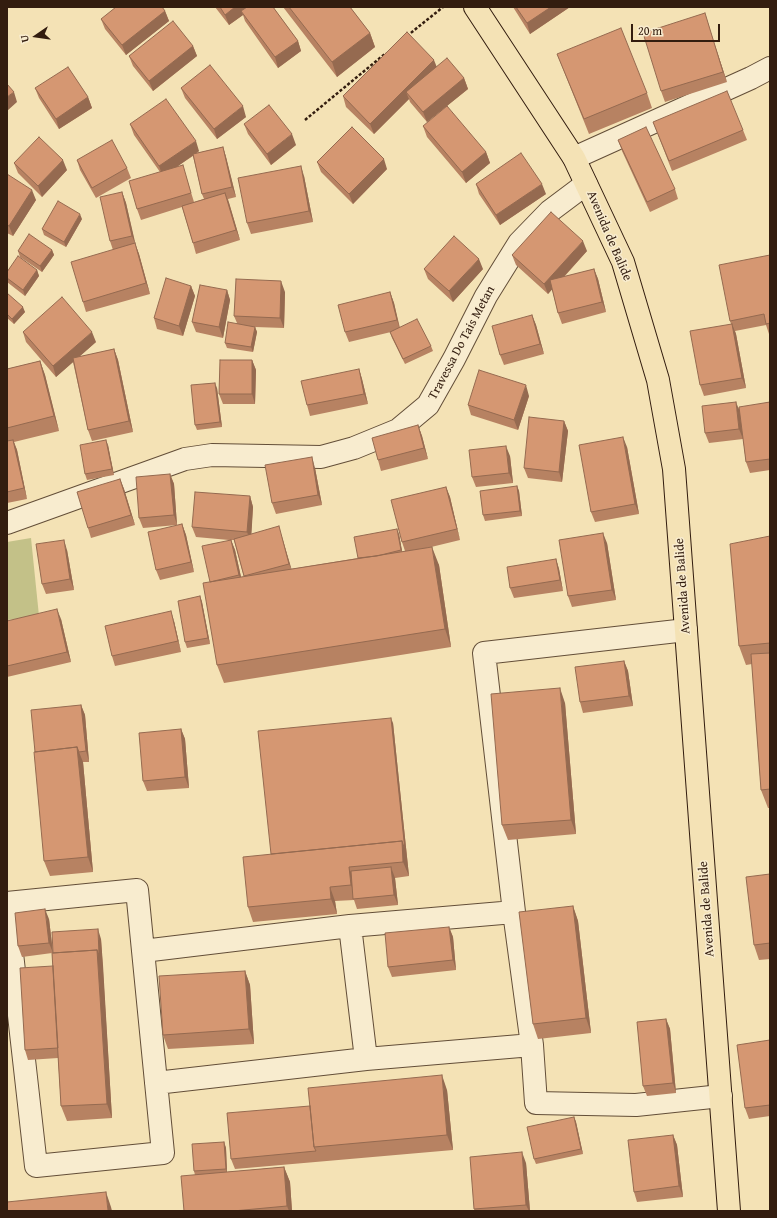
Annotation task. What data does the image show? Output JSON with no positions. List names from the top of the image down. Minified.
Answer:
{"streets":{"main road":["Avenida de Balide"],"street":["Travessa Do Tais Metan"]},"crossings":[["Avenida de Balide","Travessa Do Tais Metan"]],"scale_bar":"20 m","north":"left"}
